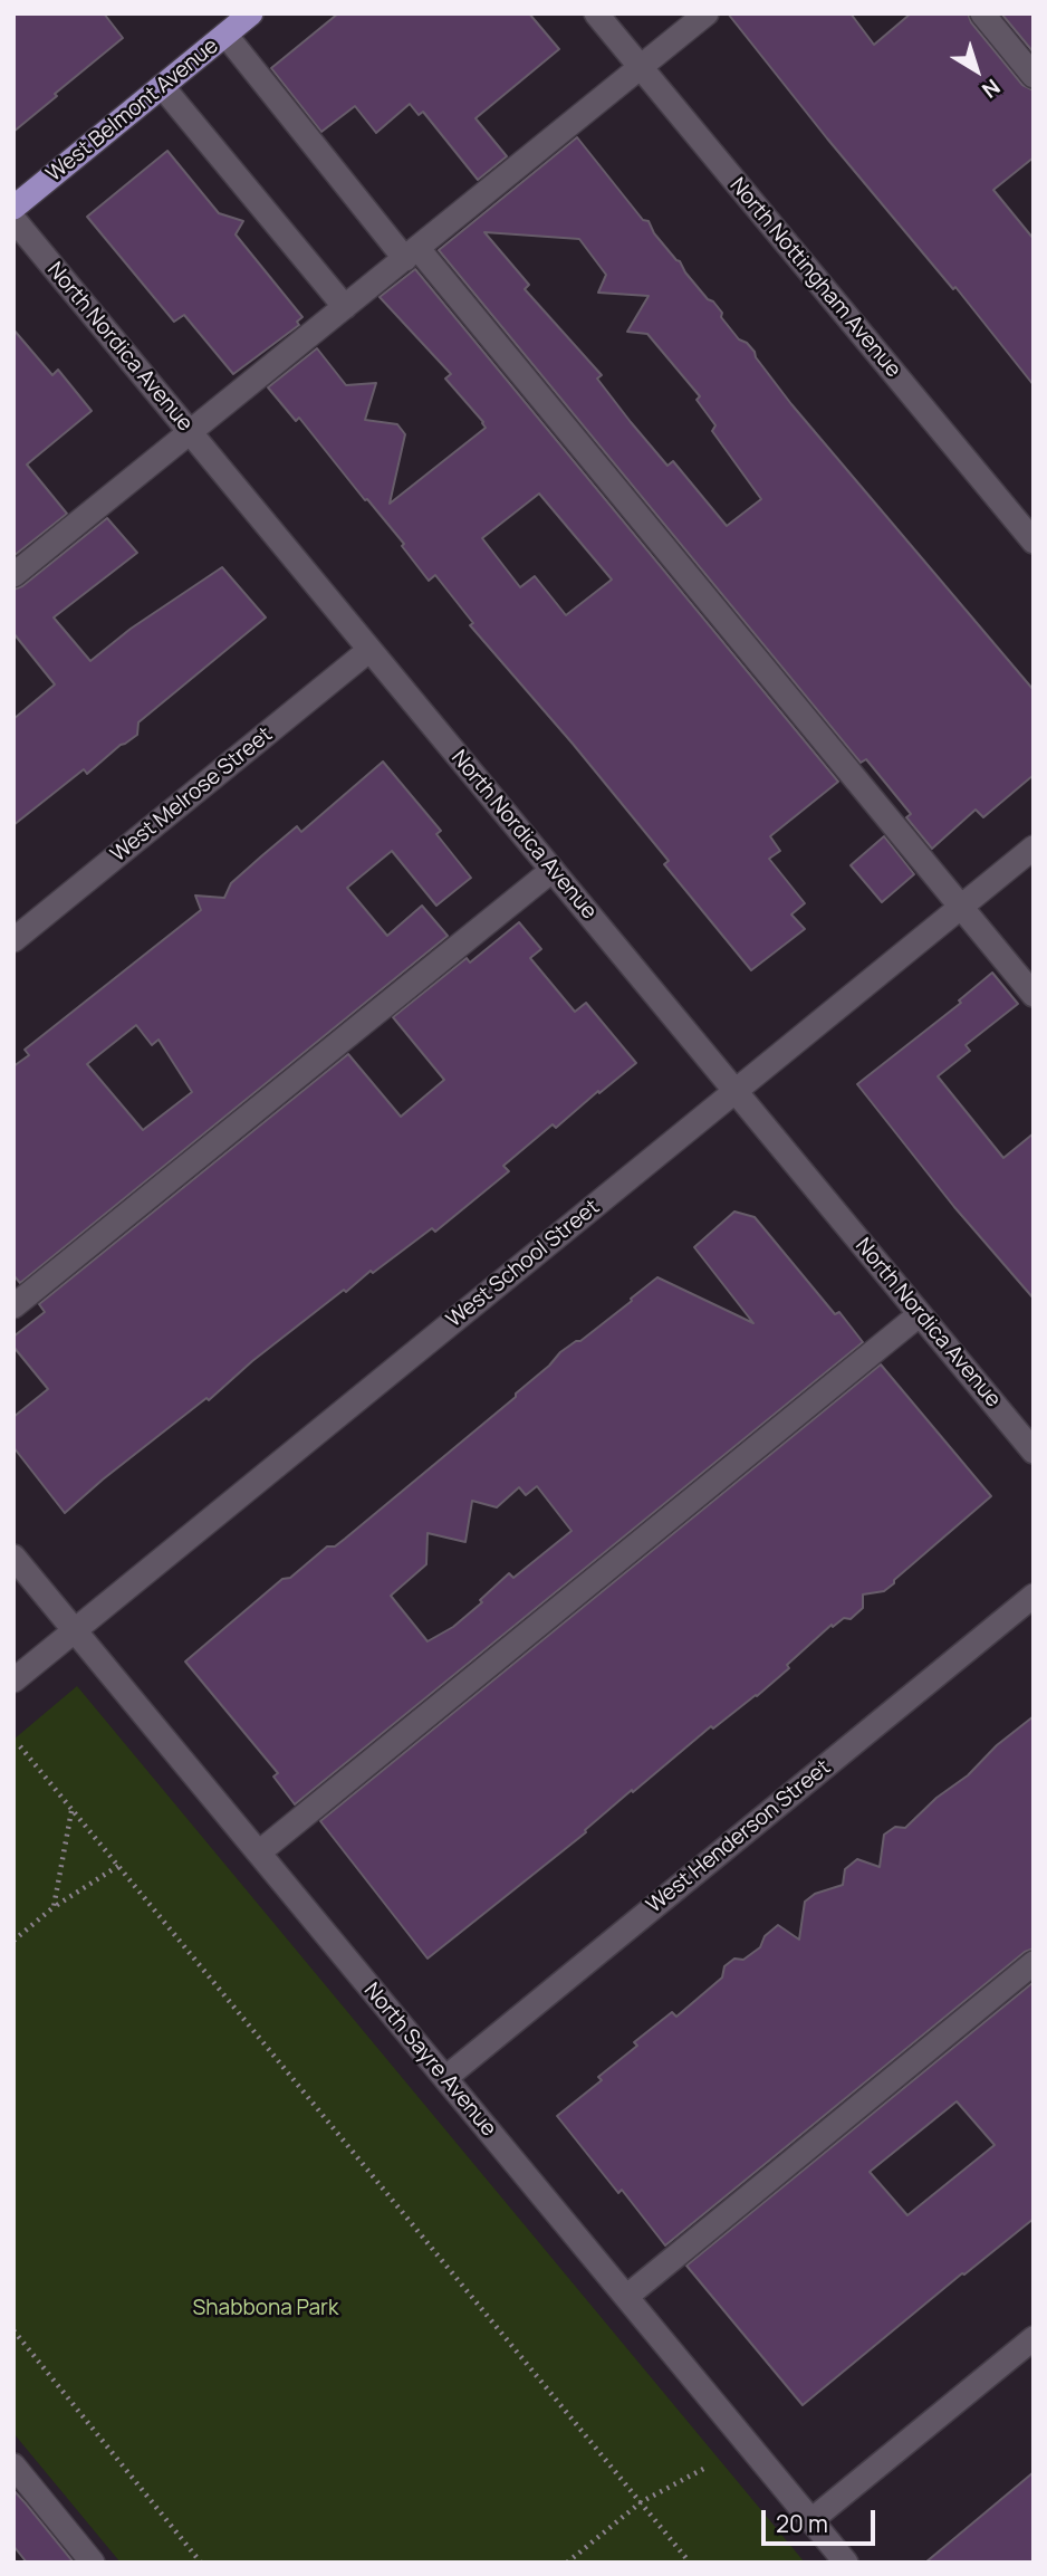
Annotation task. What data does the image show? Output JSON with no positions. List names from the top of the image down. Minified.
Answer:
{"streets":{"main road":["West Belmont Avenue"],"street":["North Nottingham Avenue","North Nordica Avenue","West Melrose Street","West School Street","West Henderson Street","North Sayre Avenue"]},"crossings":[["North Nordica Avenue","West Melrose Street"],["North Nordica Avenue","West School Street"],["West School Street","North Sayre Avenue"],["West Henderson Street","North Sayre Avenue"]],"parks":["Shabbona Park"],"scale_bar":"20 m","north":"bottom right"}
